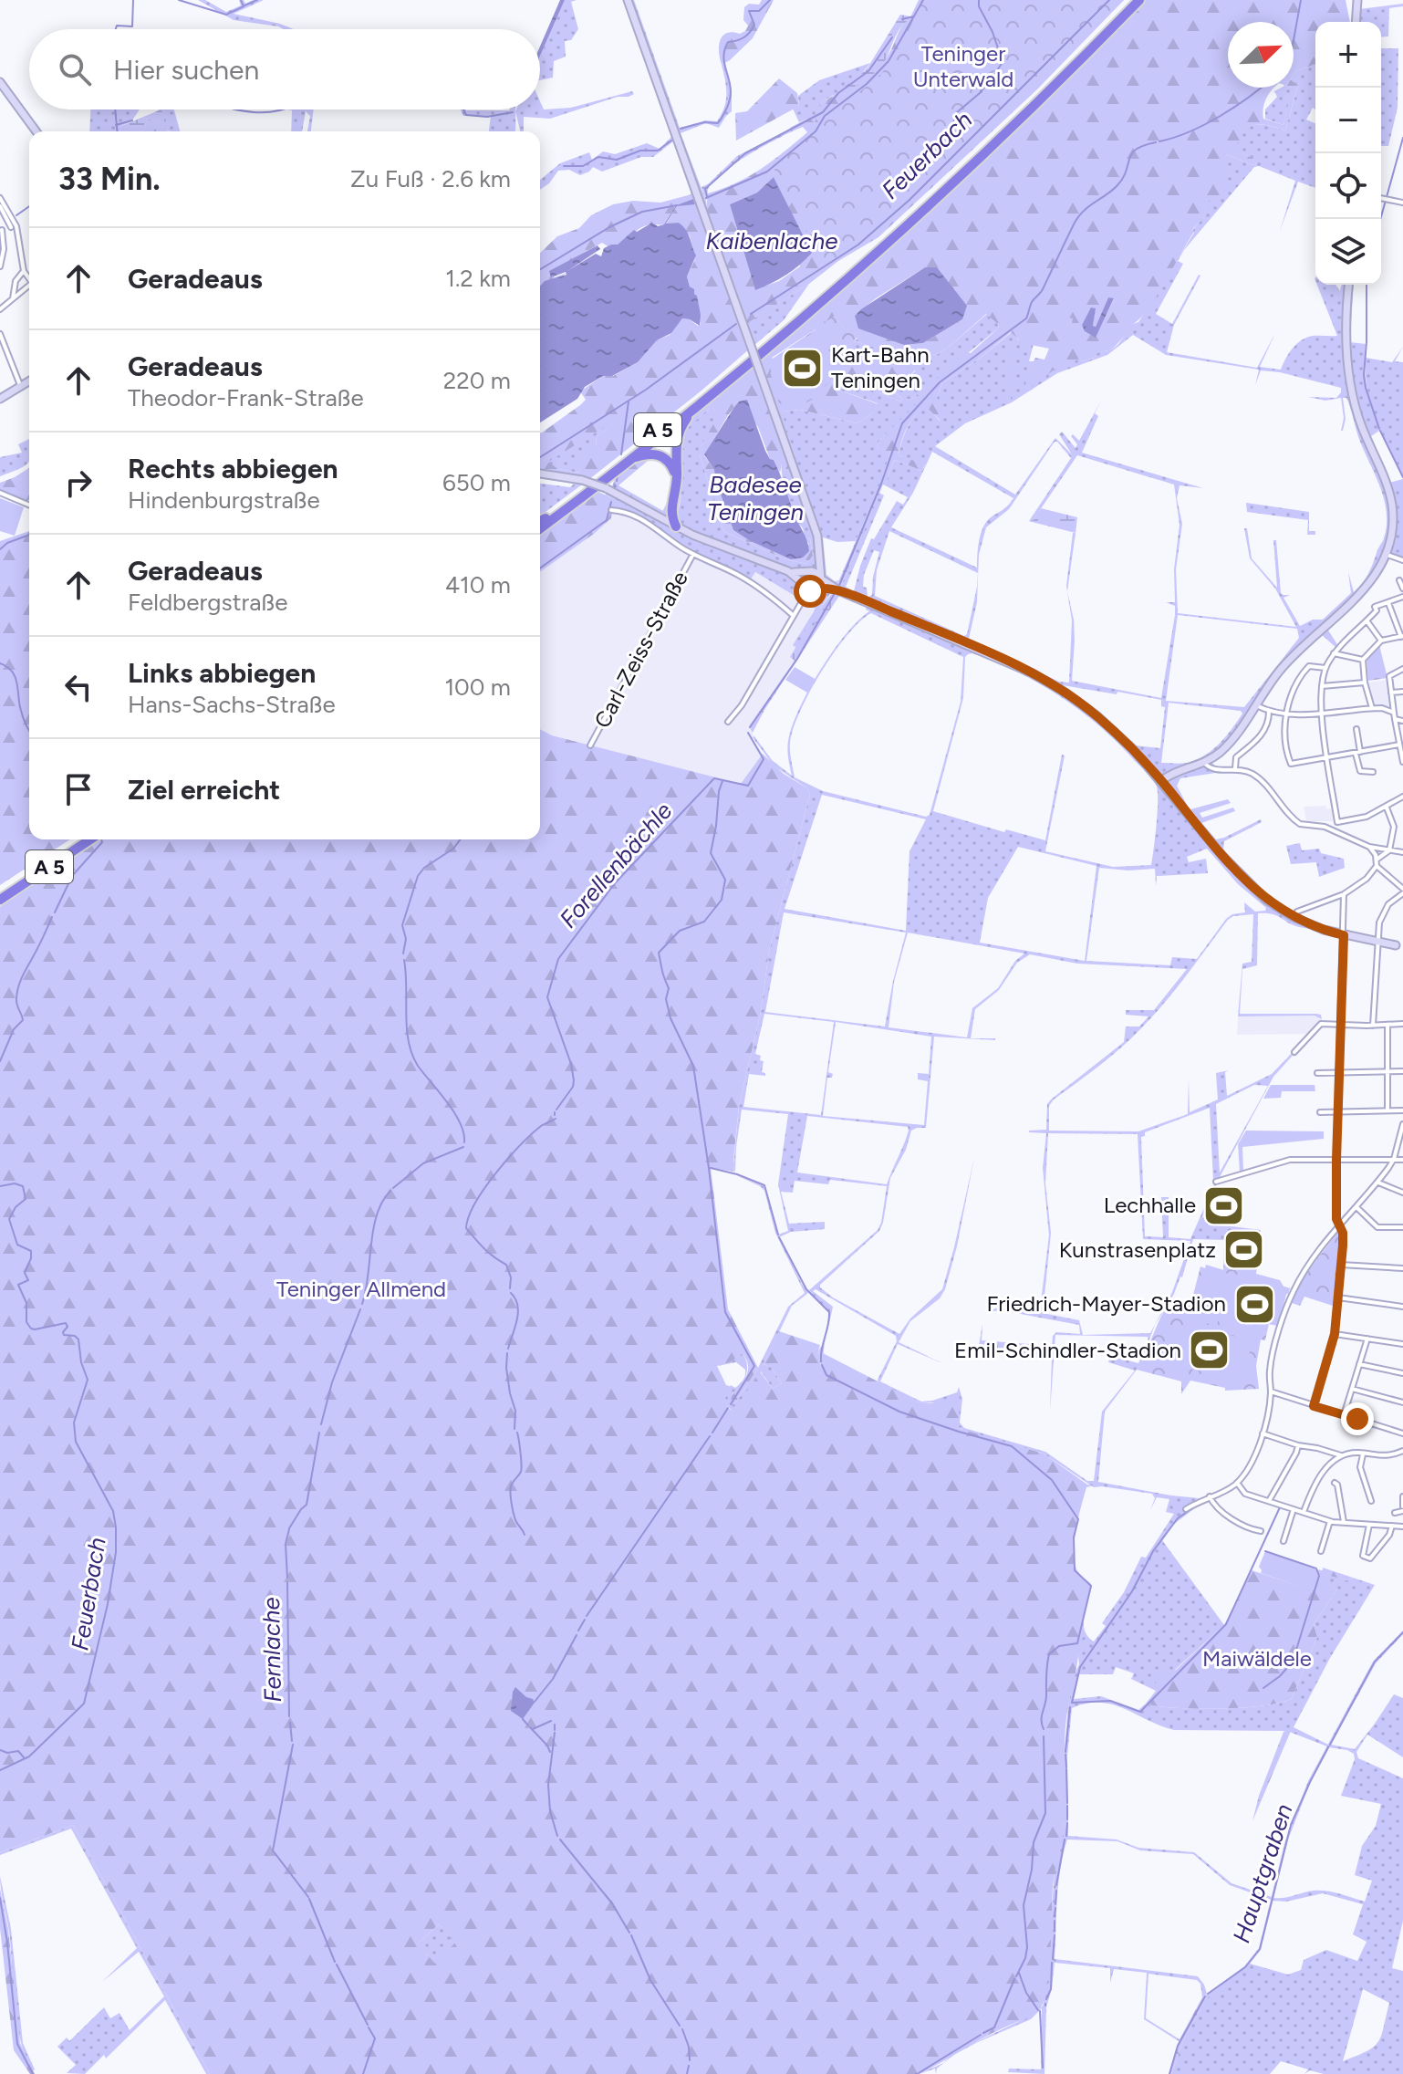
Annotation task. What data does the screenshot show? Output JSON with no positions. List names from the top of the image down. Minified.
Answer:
{"streets":{"highway":["A 5"],"street":["Carl-Zeiss-Straße"]},"water":["Feuerbach","Kaibenlache","Badesee Teningen","Forellenbächle","Fernlache","Hauptgraben"],"parks":["Teninger Unterwald","Teninger Allmend","Maiwäldele"],"places":{"sports":["Kart-Bahn Teningen","Lechhalle","Kunstrasenplatz","Friedrich-Mayer-Stadion","Emil-Schindler-Stadion"]},"north":"top right","page":{"map_buttons":["+","−"],"search":"Hier suchen","heading":["33 Min.","Zu Fuß · 2.6 km"],"list":[["Geradeaus","1.2 km"],["Geradeaus","Theodor-Frank-Straße","220 m"],["Rechts abbiegen","Hindenburgstraße","650 m"],["Geradeaus","Feldbergstraße","410 m"],["Links abbiegen","Hans-Sachs-Straße","100 m"],"Ziel erreicht"]}}
